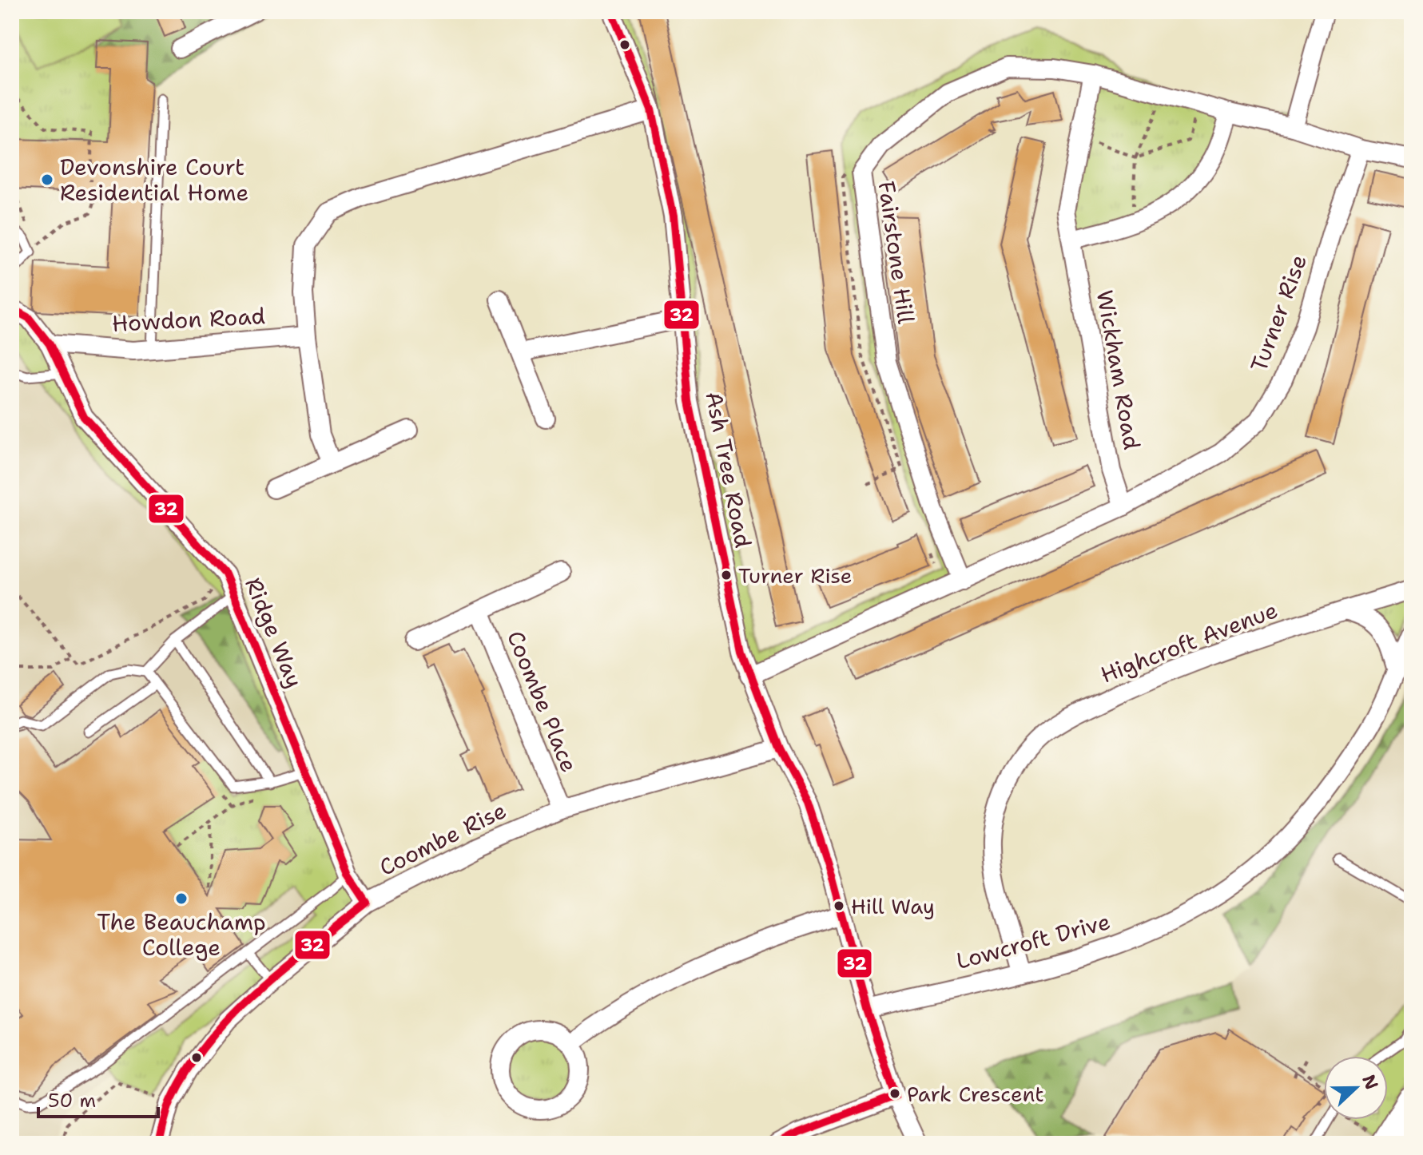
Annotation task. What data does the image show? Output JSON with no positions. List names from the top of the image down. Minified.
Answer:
{"streets":{"street":["Fairstone Hill","Turner Rise","Howdon Road","Wickham Road","Ash Tree Road","Ridge Way","Highcroft Avenue","Coombe Place","Coombe Rise","Lowcroft Drive"]},"crossings":[["Fairstone Hill","Turner Rise"],["Fairstone Hill","Wickham Road"],["Turner Rise","Wickham Road"],["Turner Rise","Ash Tree Road"],["Howdon Road","Ridge Way"],["Ash Tree Road","Coombe Rise"],["Ash Tree Road","Lowcroft Drive"],["Ridge Way","Coombe Rise"],["Highcroft Avenue","Lowcroft Drive"],["Coombe Place","Coombe Rise"]],"places":["Devonshire Court Residential Home","Turner Rise","The Beauchamp College","Hill Way","Park Crescent"],"lines":["transit line 32"],"scale_bar":"50 m","north":"right"}
